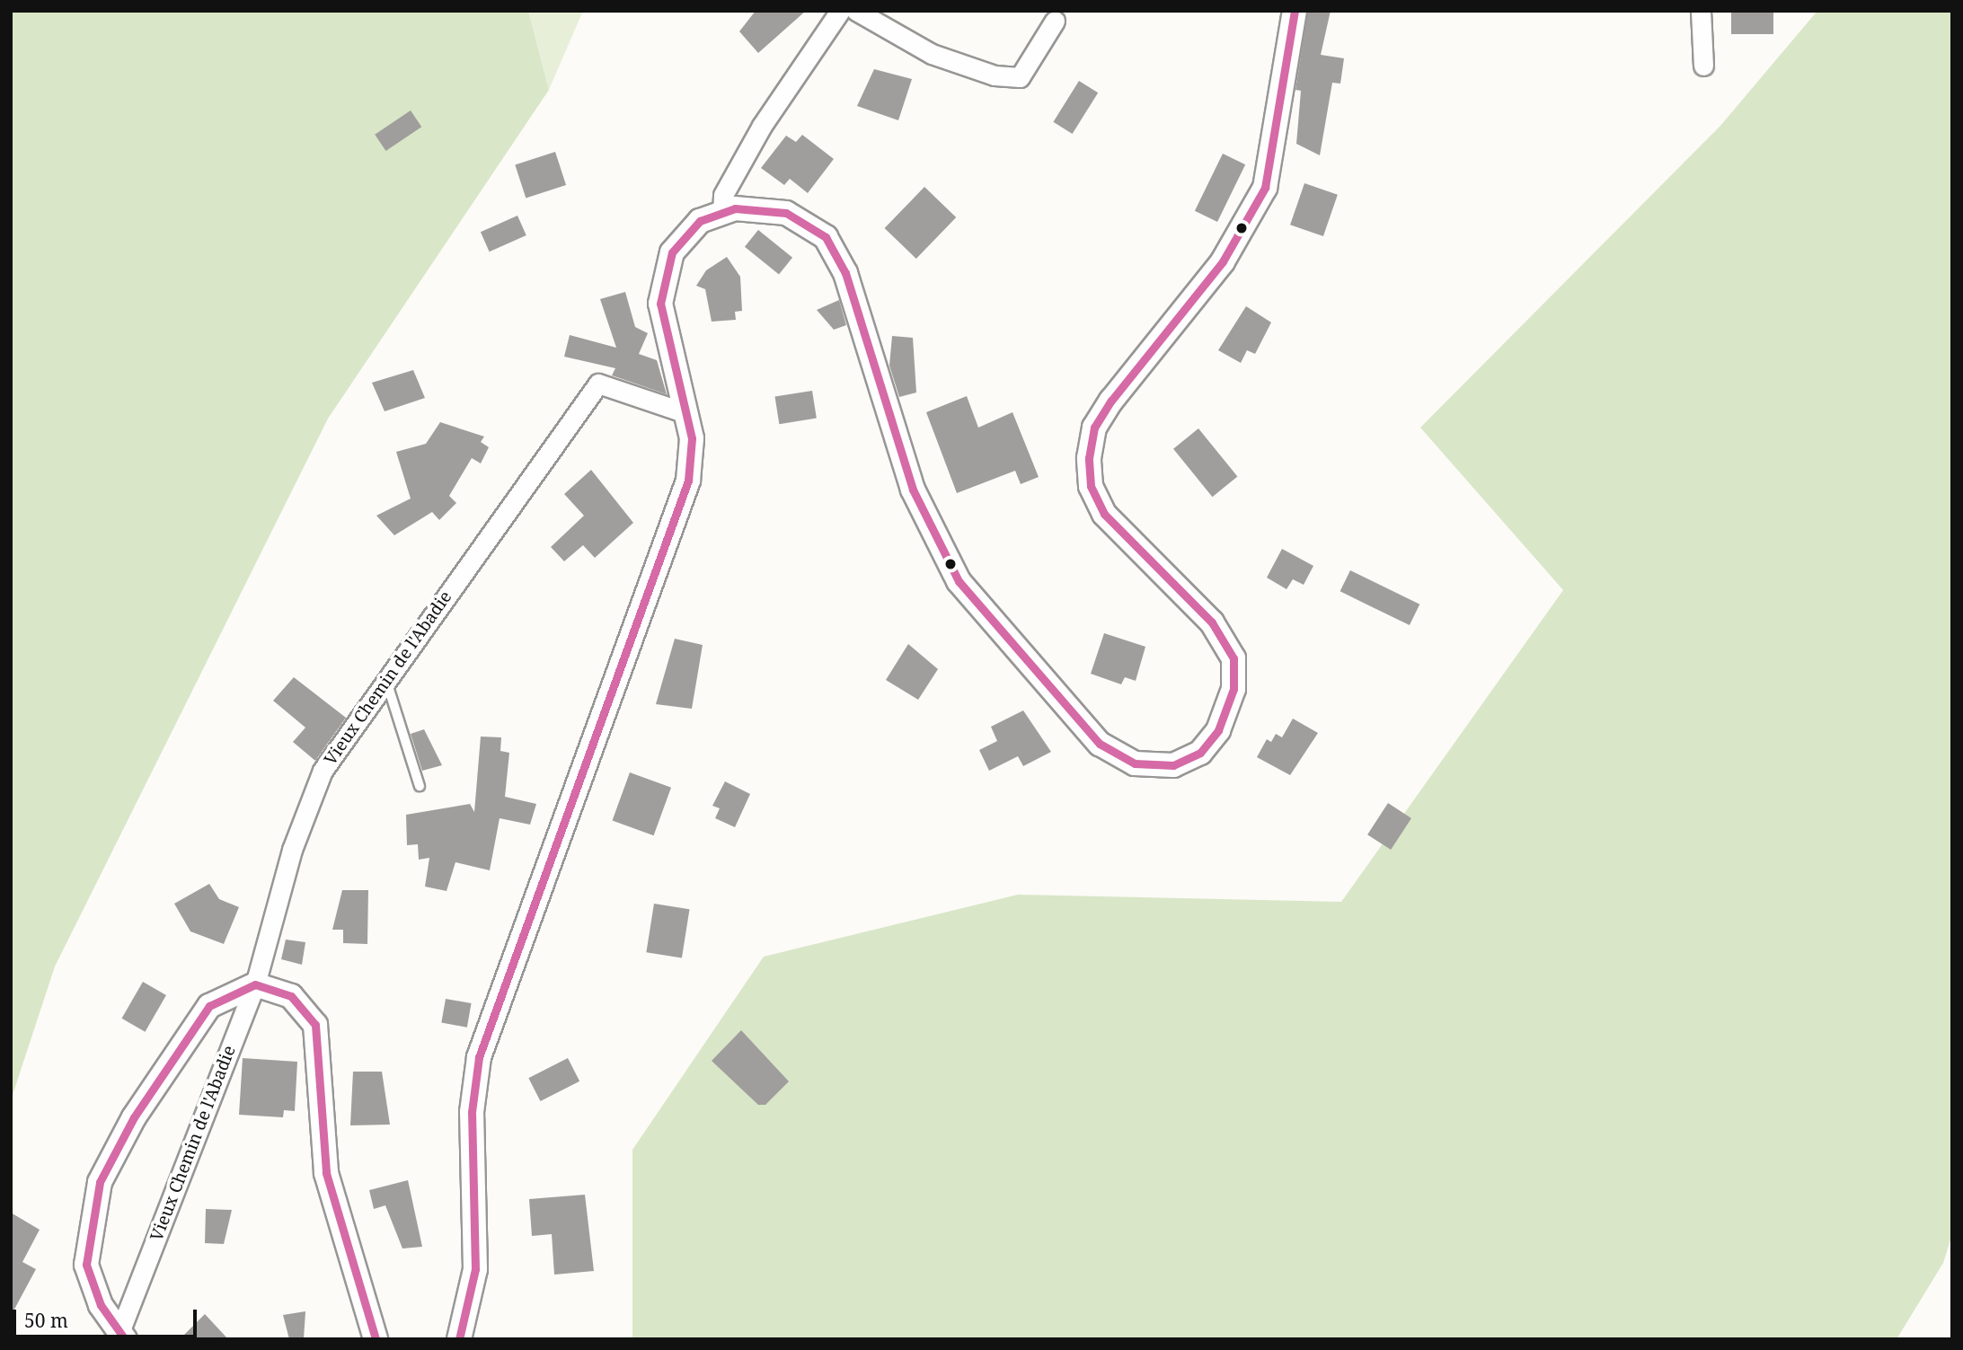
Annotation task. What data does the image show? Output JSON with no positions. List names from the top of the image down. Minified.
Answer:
{"streets":{"street":["Vieux Chemin de l'Abadie"]},"scale_bar":"50 m"}
